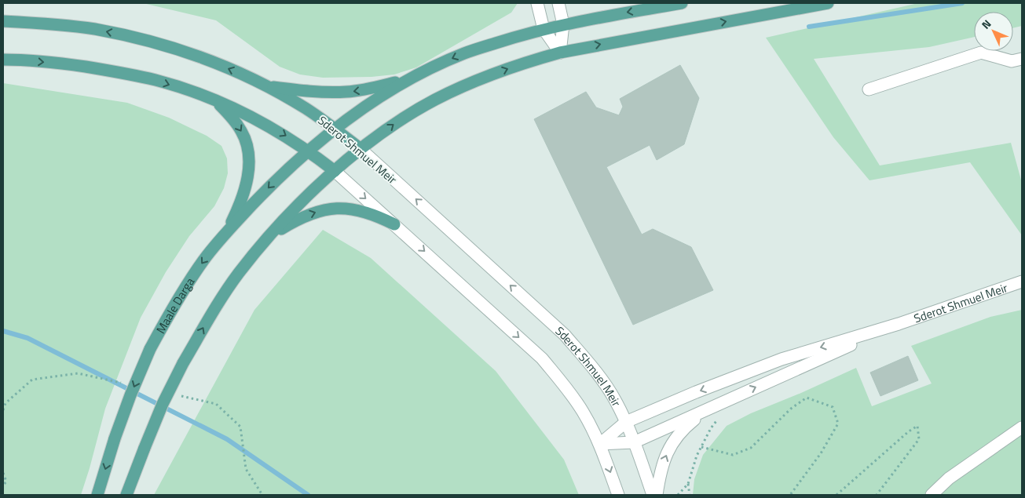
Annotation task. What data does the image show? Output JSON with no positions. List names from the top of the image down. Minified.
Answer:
{"streets":{"main road":["Sderot Shmuel Meir","Maale Darga"]},"crossings":[["Sderot Shmuel Meir","Maale Darga"]],"north":"top left"}
